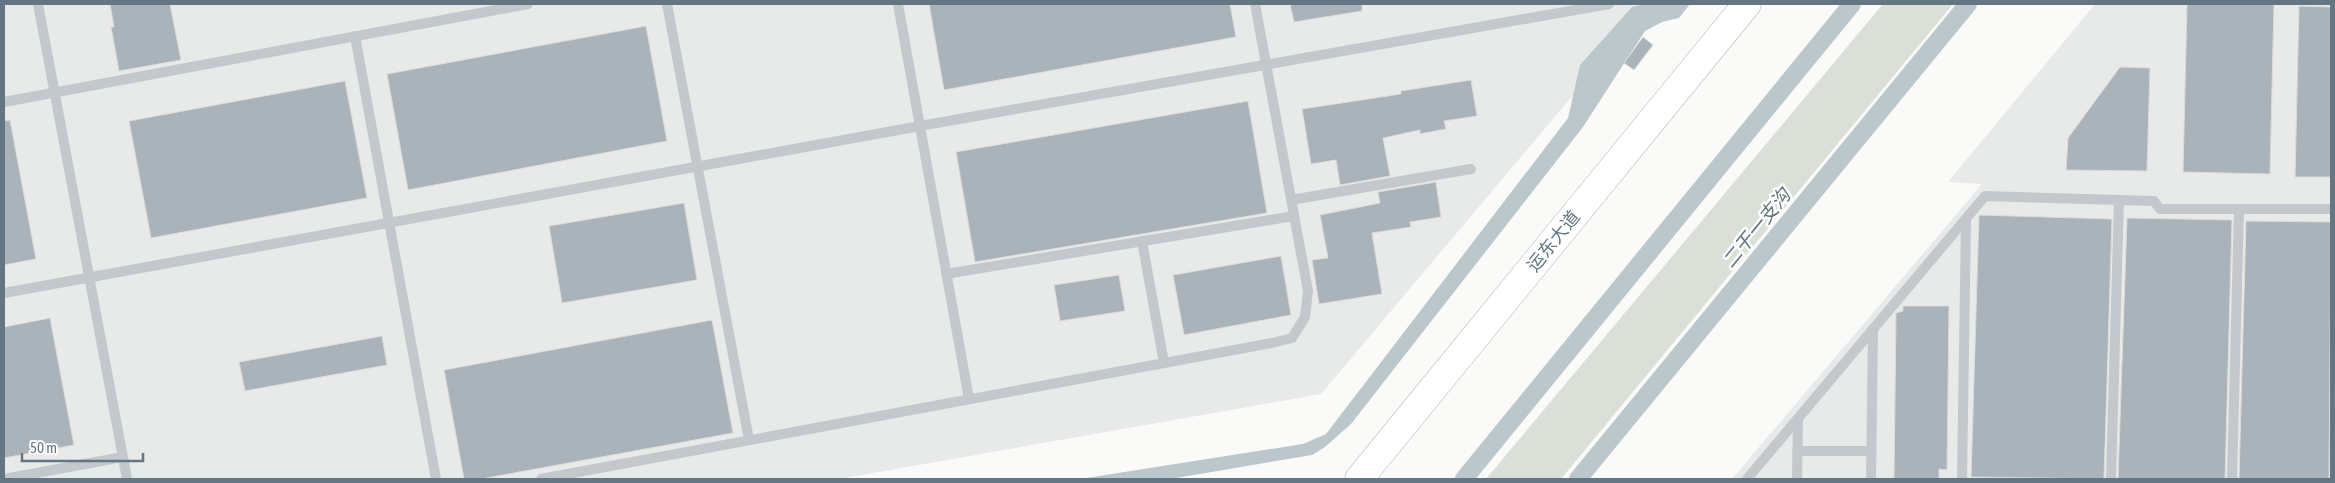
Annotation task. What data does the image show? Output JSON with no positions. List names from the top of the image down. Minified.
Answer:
{"streets":{"street":["运东大道"]},"water":["二干一支沟"],"scale_bar":"50 m"}
